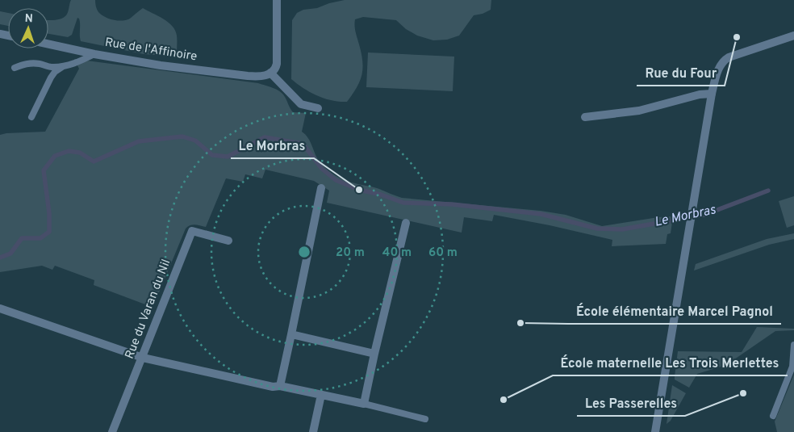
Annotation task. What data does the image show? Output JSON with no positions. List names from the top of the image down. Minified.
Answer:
{"streets":{"street":["Rue de l'Affinoire","Rue du Varan du Nil"]},"water":["Le Morbras"],"places":["Rue du Four","Le Morbras","École élémentaire Marcel Pagnol","Les Passerelles","École maternelle Les Trois Merlettes"],"north":"top","rings":["20 m","40 m","60 m"]}
